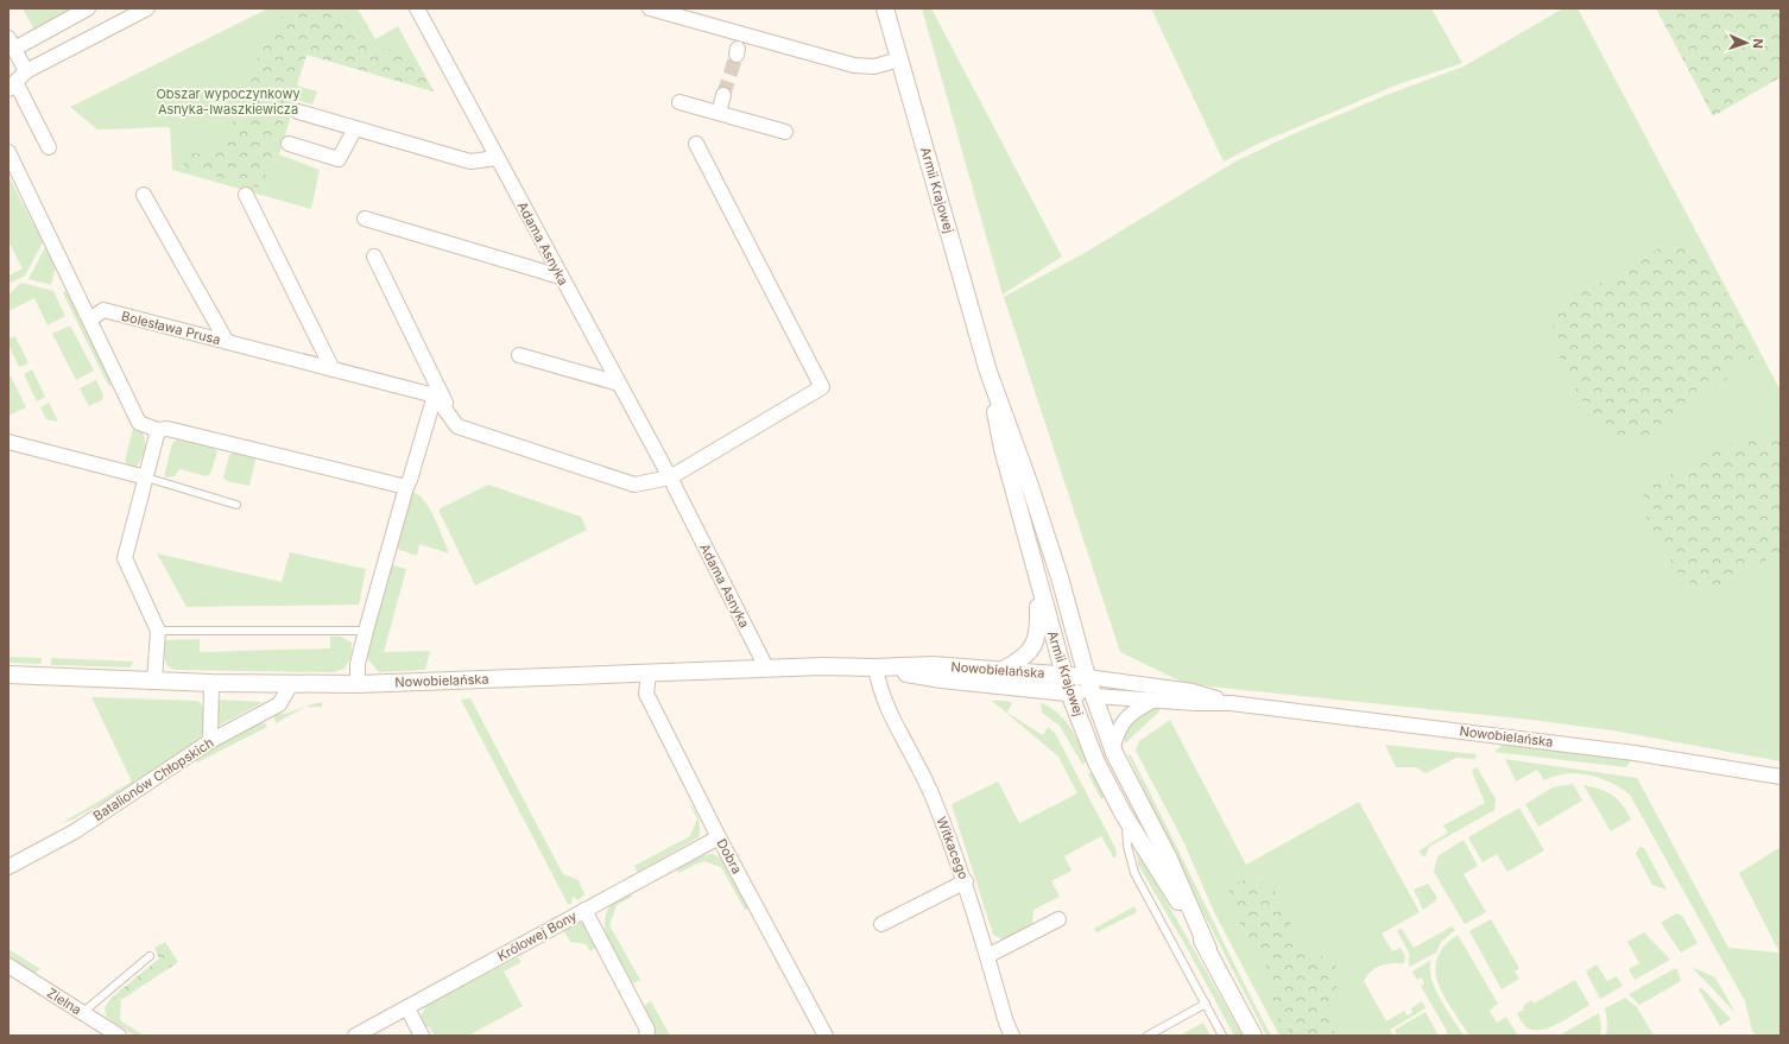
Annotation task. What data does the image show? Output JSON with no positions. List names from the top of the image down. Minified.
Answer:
{"streets":{"street":["Armii Krajowej","Adama Asnyka","Bolesława Prusa","Nowobielańska","Batalionów Chłopskich","Witkacego","Dobra","Królowej Bony","Zielna"]},"crossings":[["Armii Krajowej","Nowobielańska"],["Adama Asnyka","Nowobielańska"],["Nowobielańska","Batalionów Chłopskich"],["Nowobielańska","Witkacego"],["Nowobielańska","Dobra"],["Dobra","Królowej Bony"]],"parks":["Obszar wypoczynkowy Asnyka-Iwaszkiewicza"],"north":"right"}
